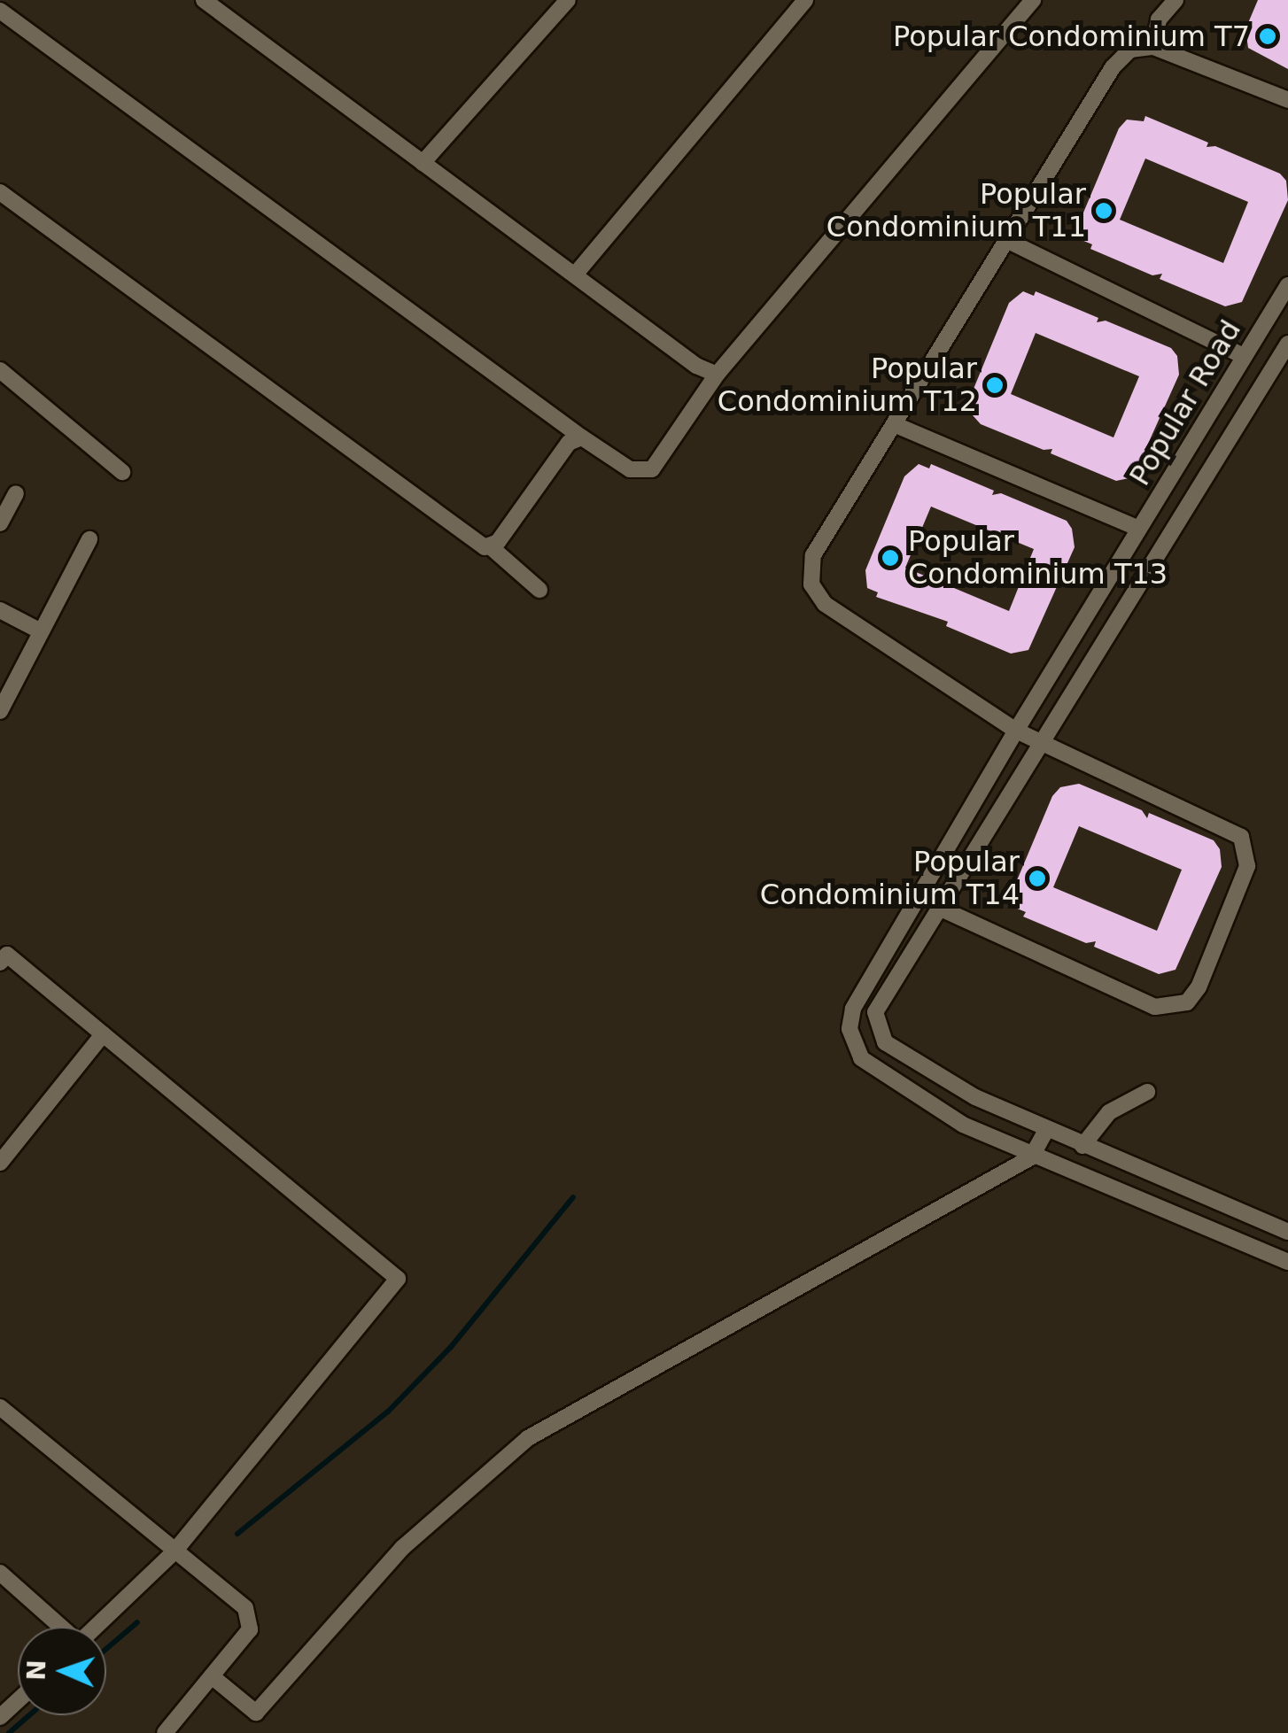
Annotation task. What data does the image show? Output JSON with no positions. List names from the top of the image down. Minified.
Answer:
{"streets":{"street":["Popular Road"]},"places":["Popular Condominium T7","Popular Condominium T11","Popular Condominium T12","Popular Condominium T13","Popular Condominium T14"],"north":"left"}
